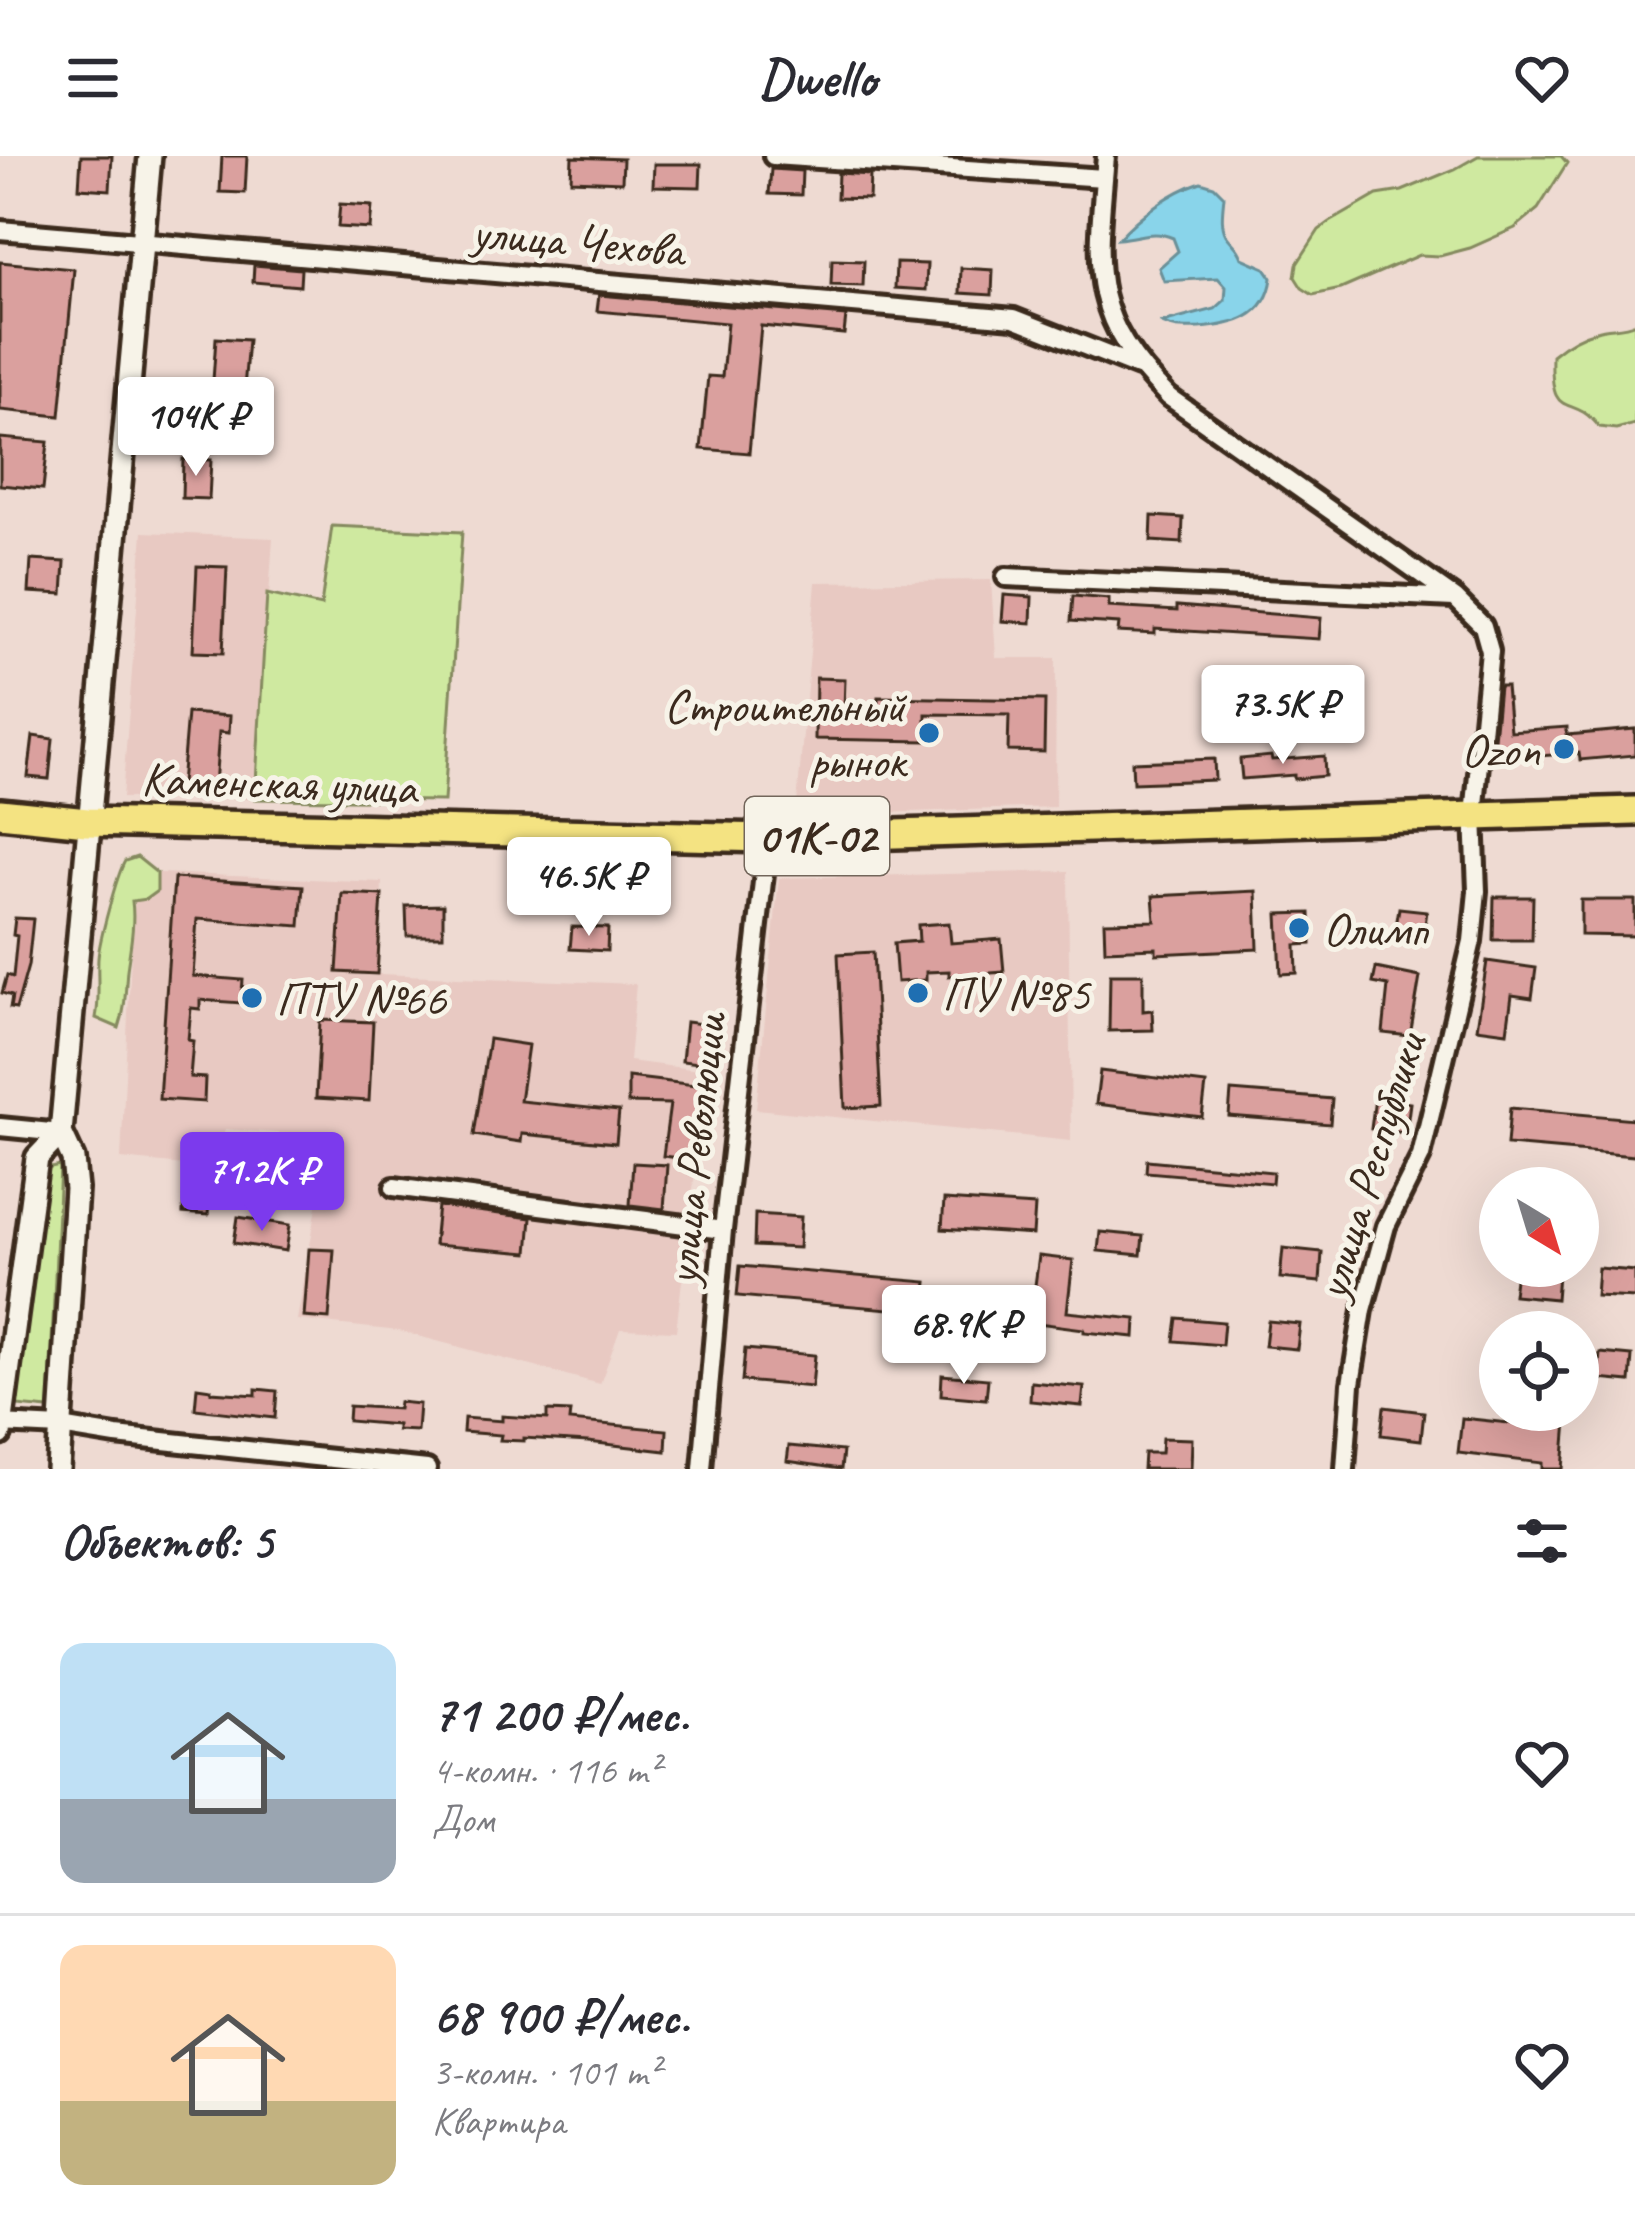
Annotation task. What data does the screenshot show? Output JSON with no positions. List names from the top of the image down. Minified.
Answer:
{"streets":{"main road":["Каменская улица","01К-02"],"street":["улица Чехова","улица Революции","улица Республики"]},"crossings":[["улица Чехова","улица Республики"],["Каменская улица","улица Революции"],["Каменская улица","улица Республики"]],"places":["Строительный рынок","Ozon","Олимп","ПУ №85","ПТУ №66"],"north":"bottom right","page":{"header":"Dwello","price":["104K ₽","73.5K ₽","46.5K ₽","71.2K ₽","68.9K ₽"],"heading":"Объектов: 5","list":[{"name":"71 200 ₽/мес.","note":"4-комн. · 116 m² · Дом"},{"name":"68 900 ₽/мес.","note":"3-комн. · 101 m² · Квартира"}]}}
